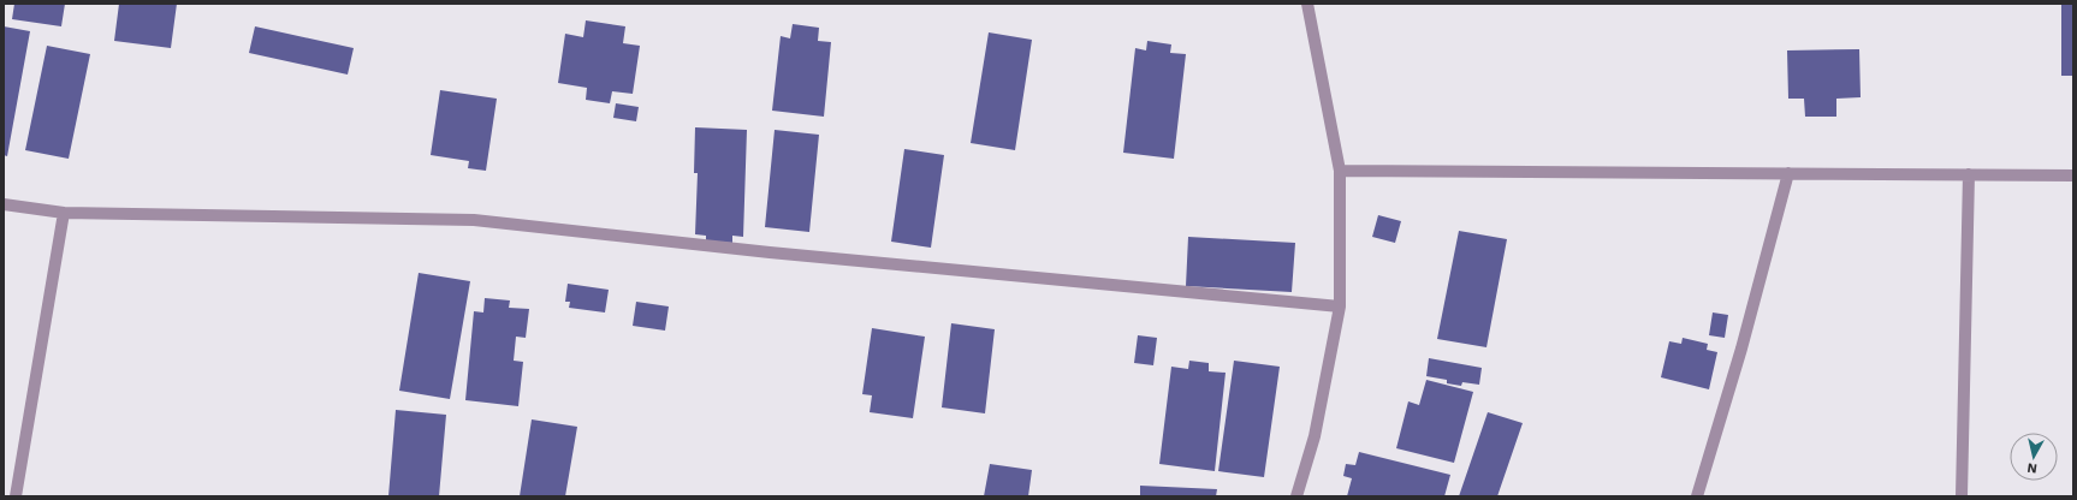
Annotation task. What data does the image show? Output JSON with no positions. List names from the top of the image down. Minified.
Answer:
{"north":"bottom"}
